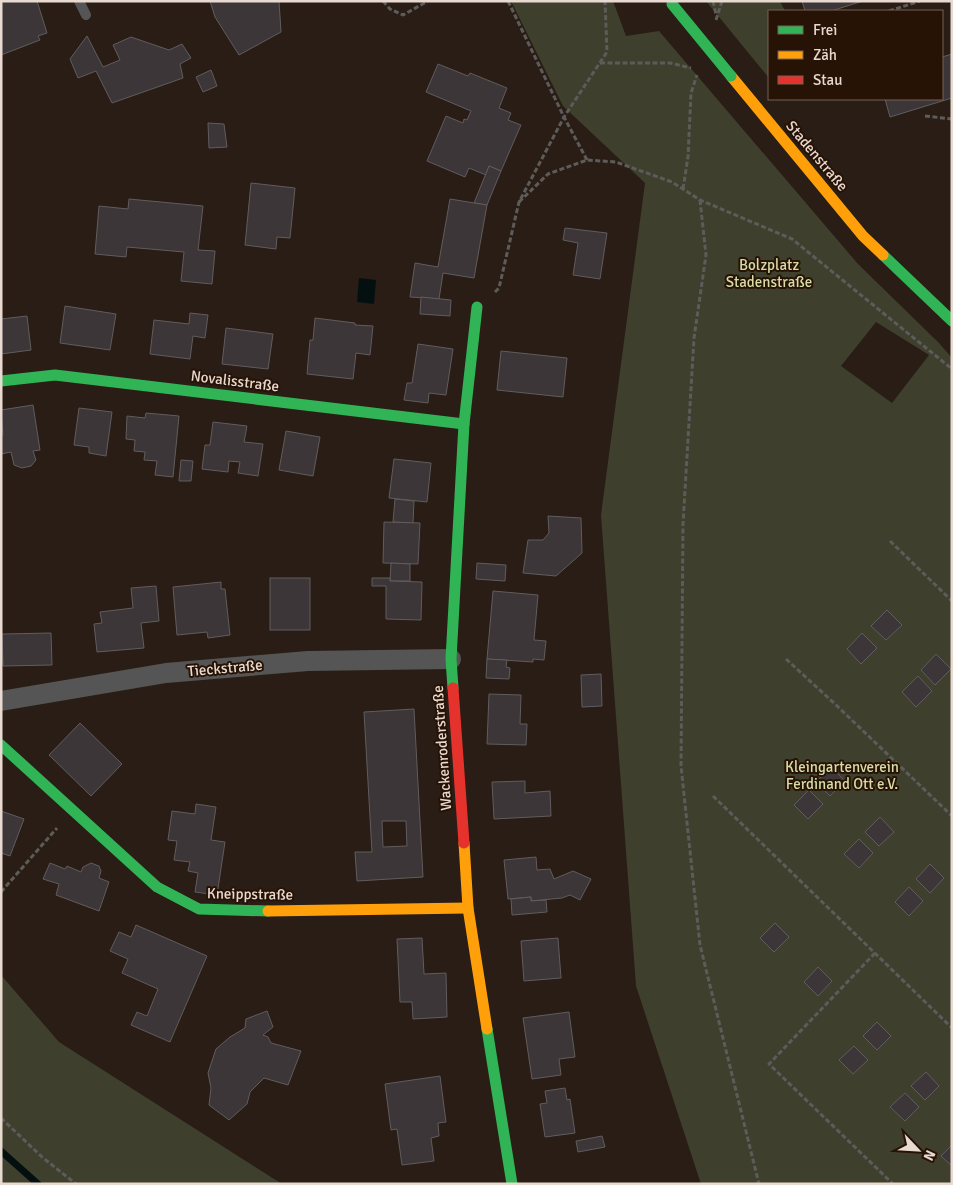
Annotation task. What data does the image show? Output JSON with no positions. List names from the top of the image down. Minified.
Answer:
{"streets":{"street":["Stadenstraße","Novalisstraße","Tieckstraße","Wackenroderstraße","Kneippstraße"]},"crossings":[["Novalisstraße","Wackenroderstraße"],["Tieckstraße","Wackenroderstraße"],["Wackenroderstraße","Kneippstraße"]],"parks":["Bolzplatz Stadenstraße","Kleingartenverein Ferdinand Ott e.V."],"legend":["Frei","Zäh","Stau"],"north":"bottom right"}
